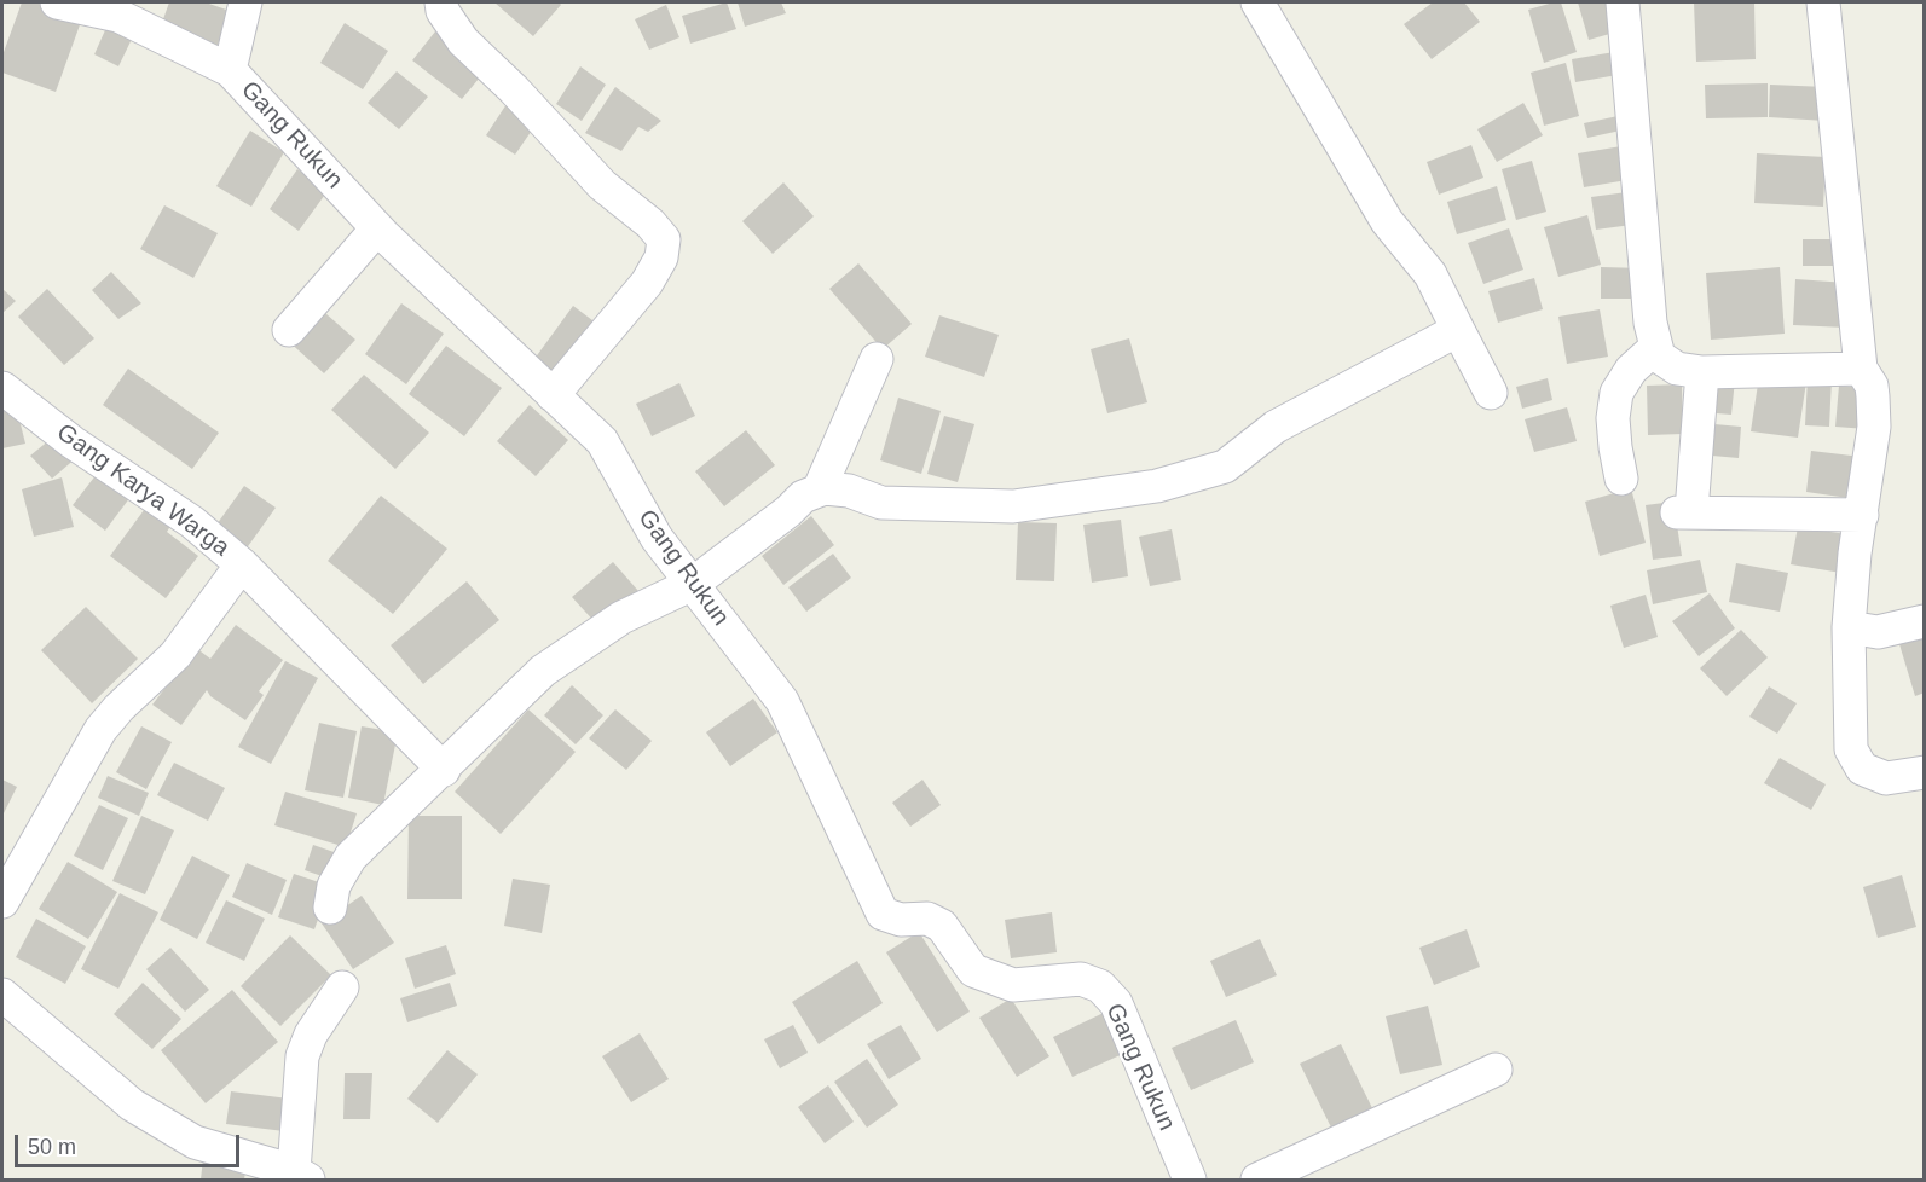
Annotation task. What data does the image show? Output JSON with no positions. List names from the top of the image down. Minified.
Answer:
{"streets":{"street":["Gang Rukun","Gang Karya Warga"]},"scale_bar":"50 m"}
